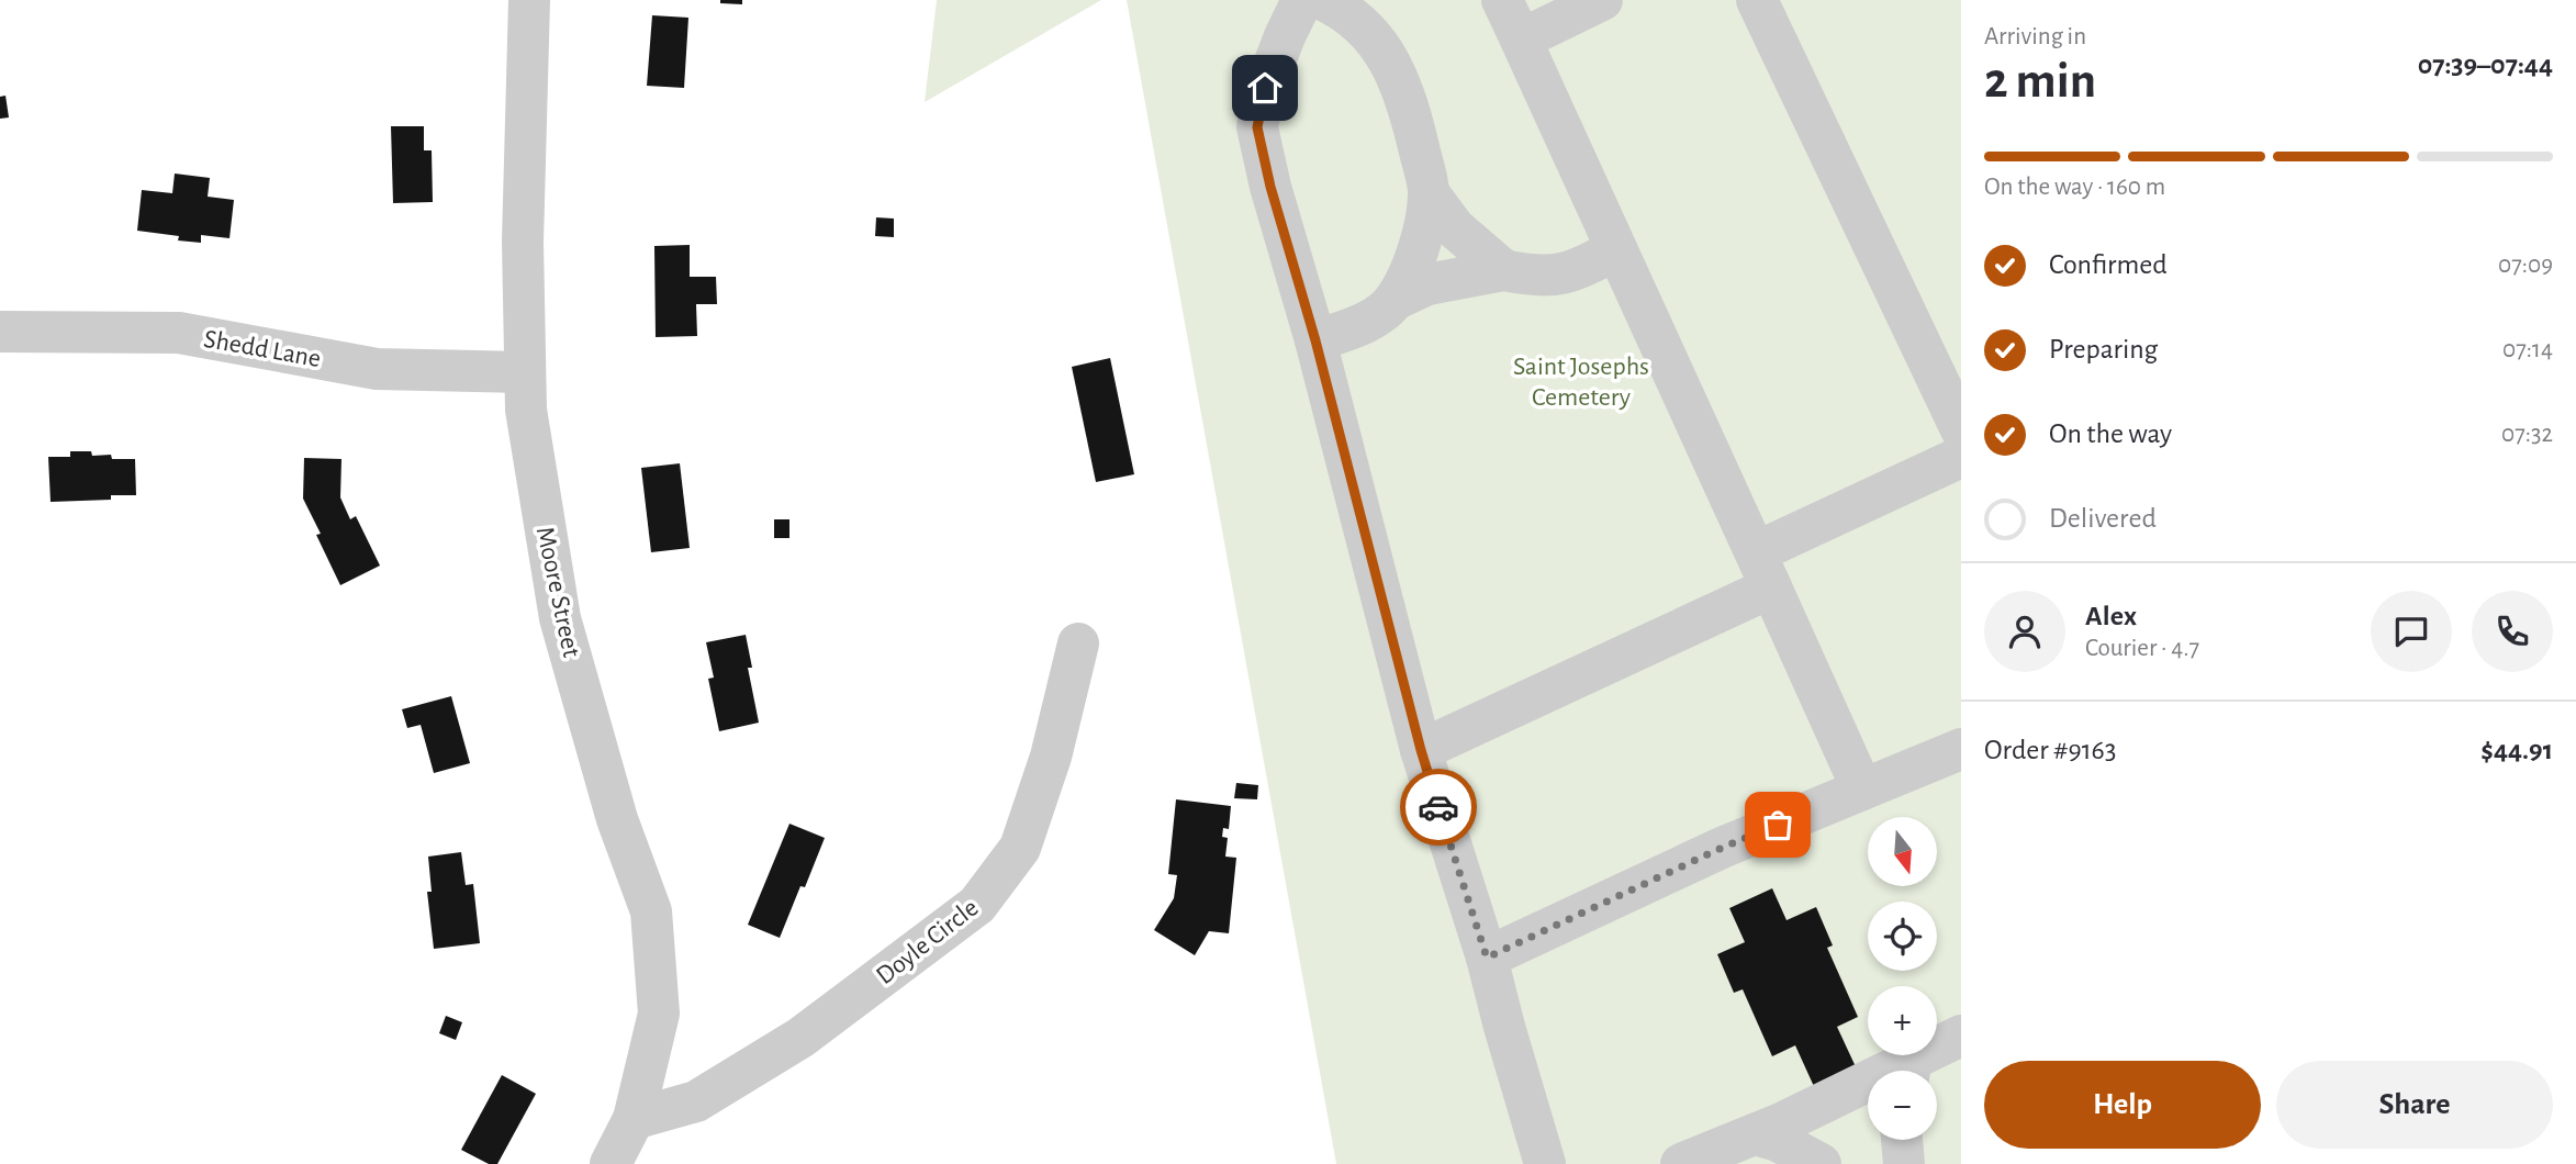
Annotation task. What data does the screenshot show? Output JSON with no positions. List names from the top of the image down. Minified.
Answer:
{"streets":{"street":["Shedd Lane","Moore Street","Doyle Circle"]},"crossings":[["Shedd Lane","Moore Street"],["Moore Street","Doyle Circle"]],"parks":["Saint Josephs Cemetery"],"north":"bottom","page":{"heading":["2 min","Arriving in","07:39–07:44"],"panel":["Alex","Courier · 4.7","Order #9163","$44.91"],"bar":"On the way · 160 m","list":[["Confirmed","07:09"],["Preparing","07:14"],["On the way","07:32"],"Delivered"],"map_buttons":["+","−"],"buttons":["Help","Share"]}}
